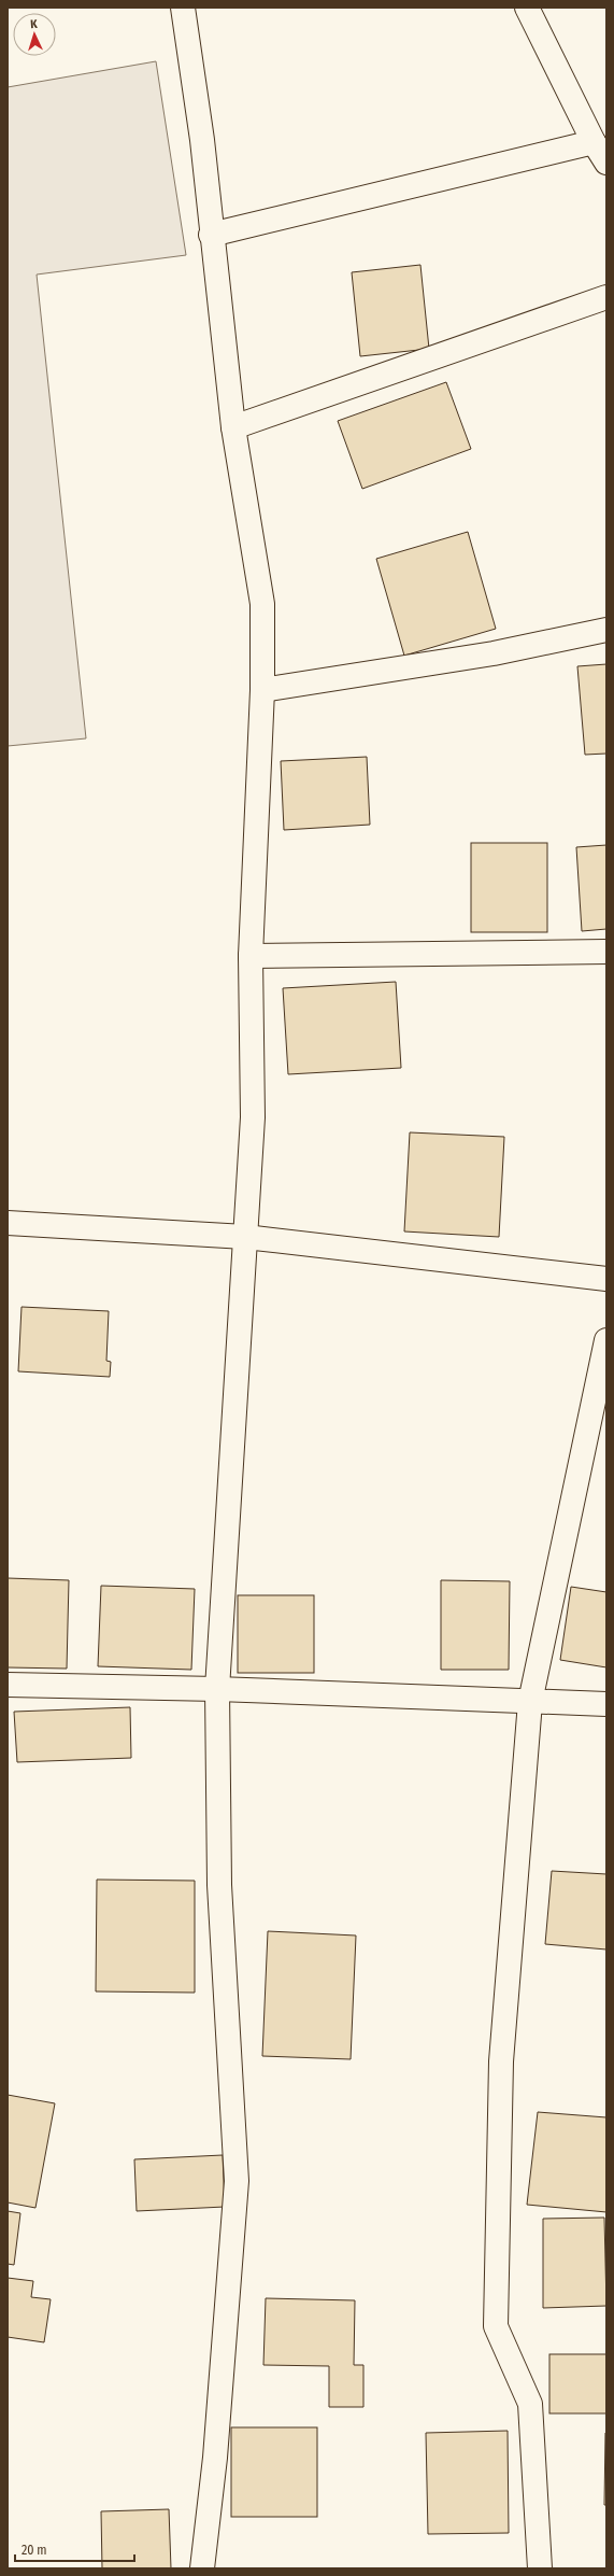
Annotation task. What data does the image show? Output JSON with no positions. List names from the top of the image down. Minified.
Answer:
{"scale_bar":"20 m","north":"top"}
